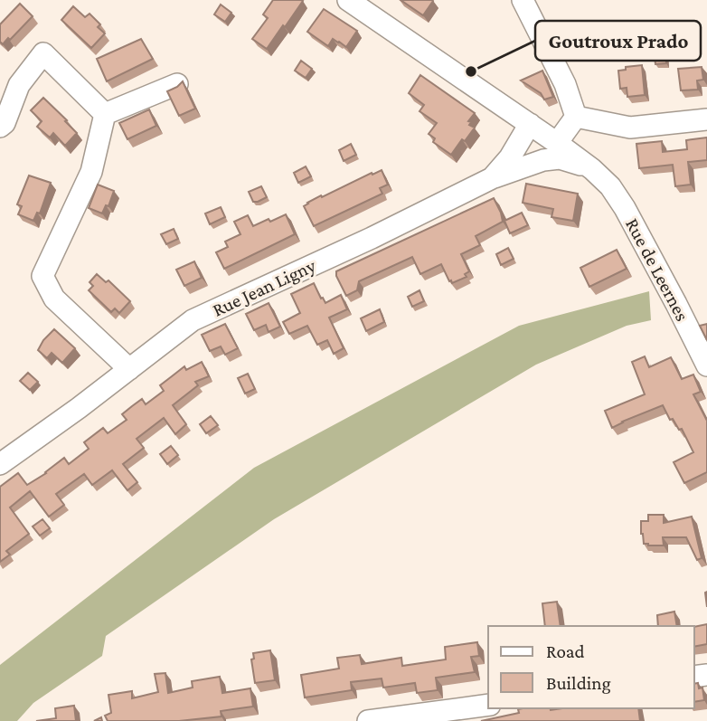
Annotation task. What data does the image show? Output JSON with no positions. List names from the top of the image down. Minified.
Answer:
{"streets":{"street":["Rue de Leernes","Rue Jean Ligny"]},"crossings":[["Rue de Leernes","Rue Jean Ligny"]],"places":["Goutroux Prado"],"legend":["Road","Building"]}
